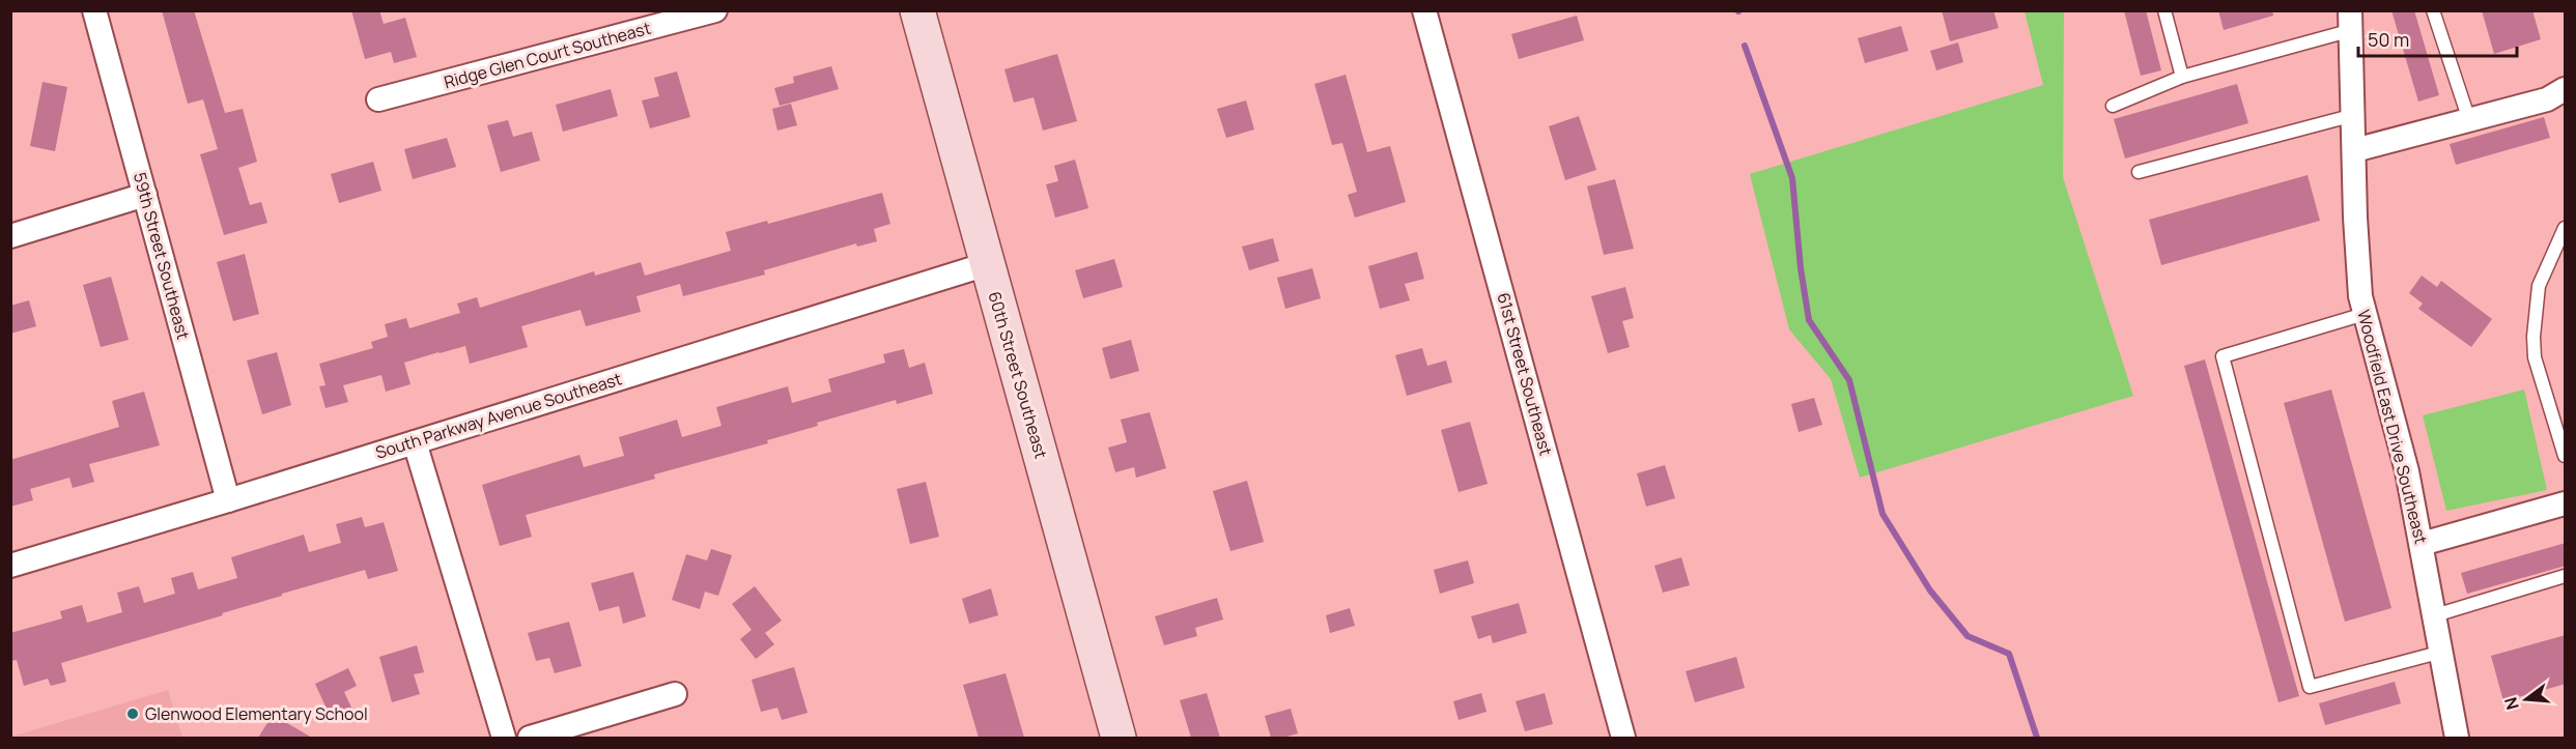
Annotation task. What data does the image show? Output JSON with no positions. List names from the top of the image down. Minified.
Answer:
{"streets":{"main road":["60th Street Southeast"],"street":["Ridge Glen Court Southeast","59th Street Southeast","61st Street Southeast","South Parkway Avenue Southeast","Woodfield East Drive Southeast"]},"crossings":[["59th Street Southeast","South Parkway Avenue Southeast"],["60th Street Southeast","South Parkway Avenue Southeast"]],"places":["Glenwood Elementary School"],"scale_bar":"50 m","north":"left"}
